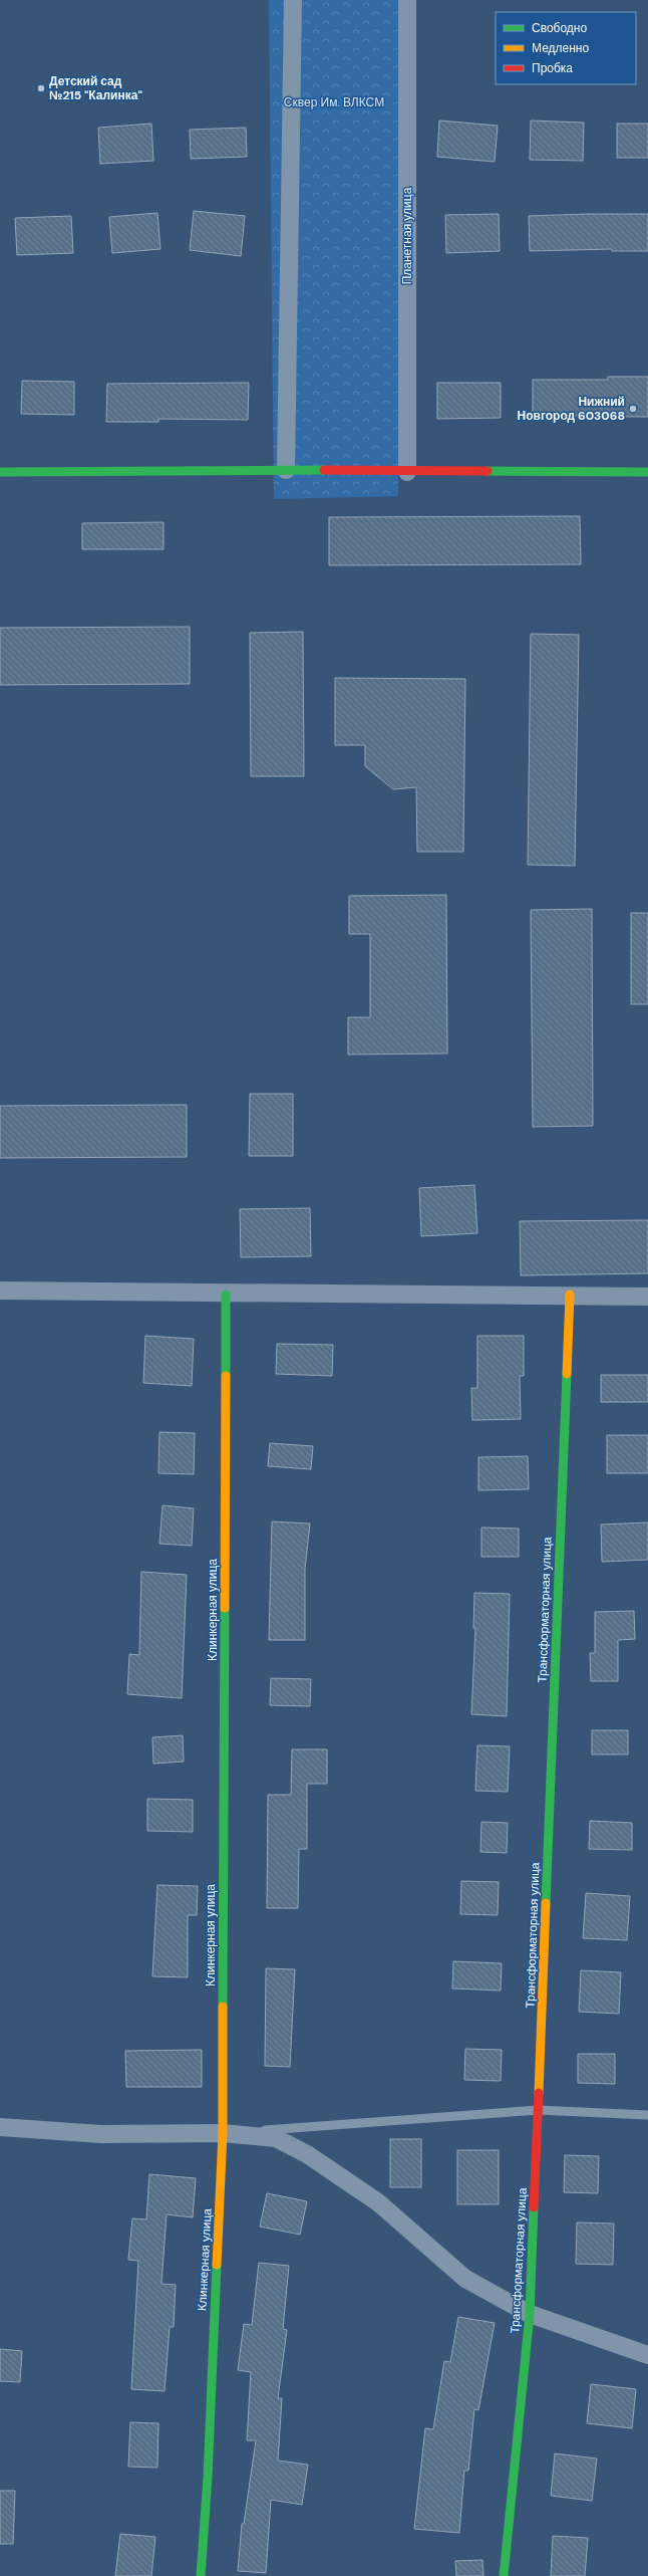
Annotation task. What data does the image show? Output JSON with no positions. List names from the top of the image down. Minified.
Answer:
{"streets":{"street":["Планетная улица","Клинкерная улица","Трансформаторная улица"]},"parks":["Сквер Им. ВЛКСМ"],"places":["Детский сад №215 \"Калинка\"","Нижний Новгород 603068"],"legend":["Свободно","Медленно","Пробка"]}
